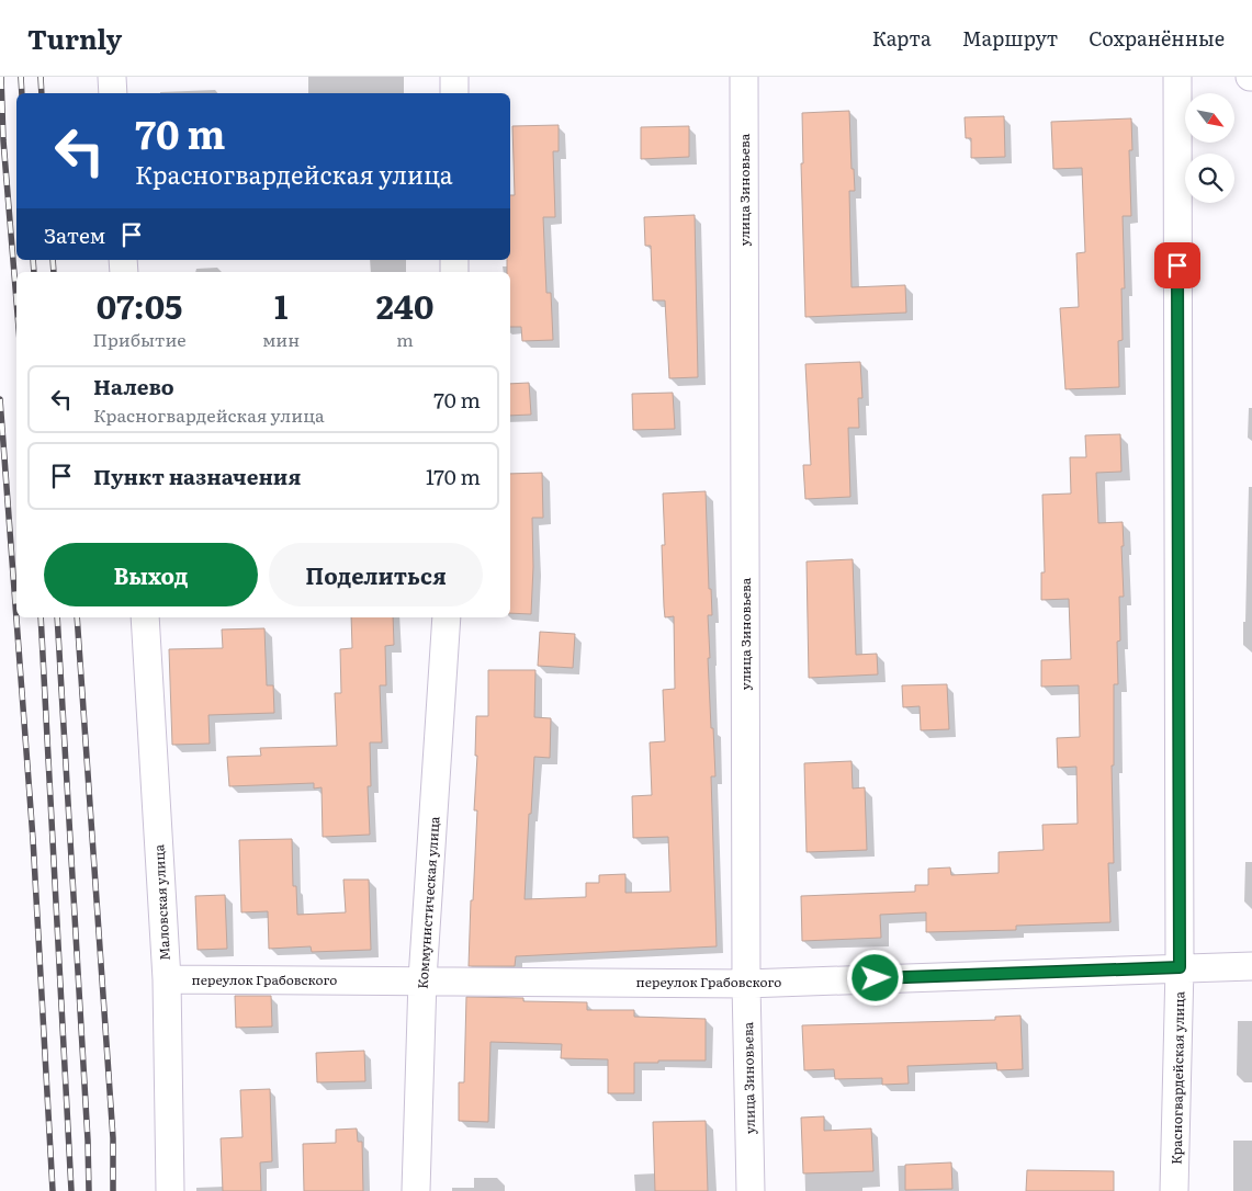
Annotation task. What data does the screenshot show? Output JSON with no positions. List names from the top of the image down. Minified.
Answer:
{"streets":{"street":["улица Зиновьева","Маловская улица","Коммунистическая улица","переулок Грабовского","Красногвардейская улица"]},"crossings":[["улица Зиновьева","переулок Грабовского"],["Маловская улица","переулок Грабовского"],["Коммунистическая улица","переулок Грабовского"],["переулок Грабовского","Красногвардейская улица"]],"north":"bottom right","page":{"header":"Turnly","nav":["Карта","Маршрут","Сохранённые"],"turn":["70 m","Красногвардейская улица"],"then":"Затем","eta":["07:05","Прибытие","1","мин","240","m"],"list":[{"name":"Налево","note":"Красногвардейская улица","value":"70 m"},{"name":"Пункт назначения","value":"170 m"}],"buttons":["Выход","Поделиться"]}}
